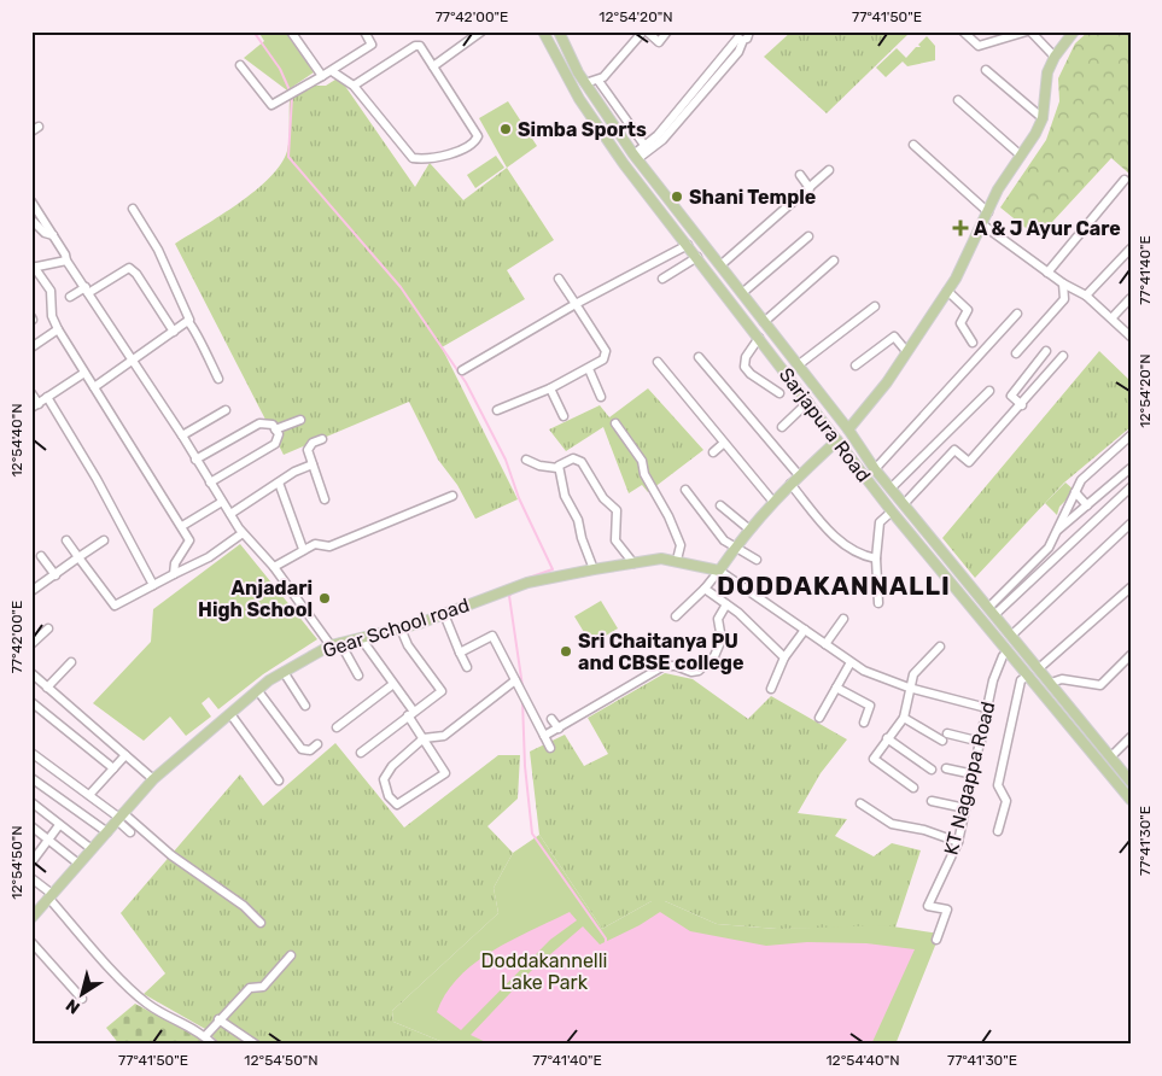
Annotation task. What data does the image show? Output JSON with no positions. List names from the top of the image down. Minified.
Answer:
{"streets":{"main road":["Sarjapura Road","Gear School road"],"street":["KT Nagappa Road"]},"crossings":[["Sarjapura Road","KT Nagappa Road"]],"districts":["DODDAKANNALLI"],"parks":["Doddakannelli Lake Park"],"places":{"other":["Simba Sports","Shani Temple","Anjadari High School","Sri Chaitanya PU and CBSE college"],"health":["A & J Ayur Care"]},"north":"bottom left","coordinates":["77°42'00\"E","12°54'20\"N","77°41'50\"E","77°41'40\"E","12°54'40\"N","77°41'30\"E","12°54'50\"N"]}
